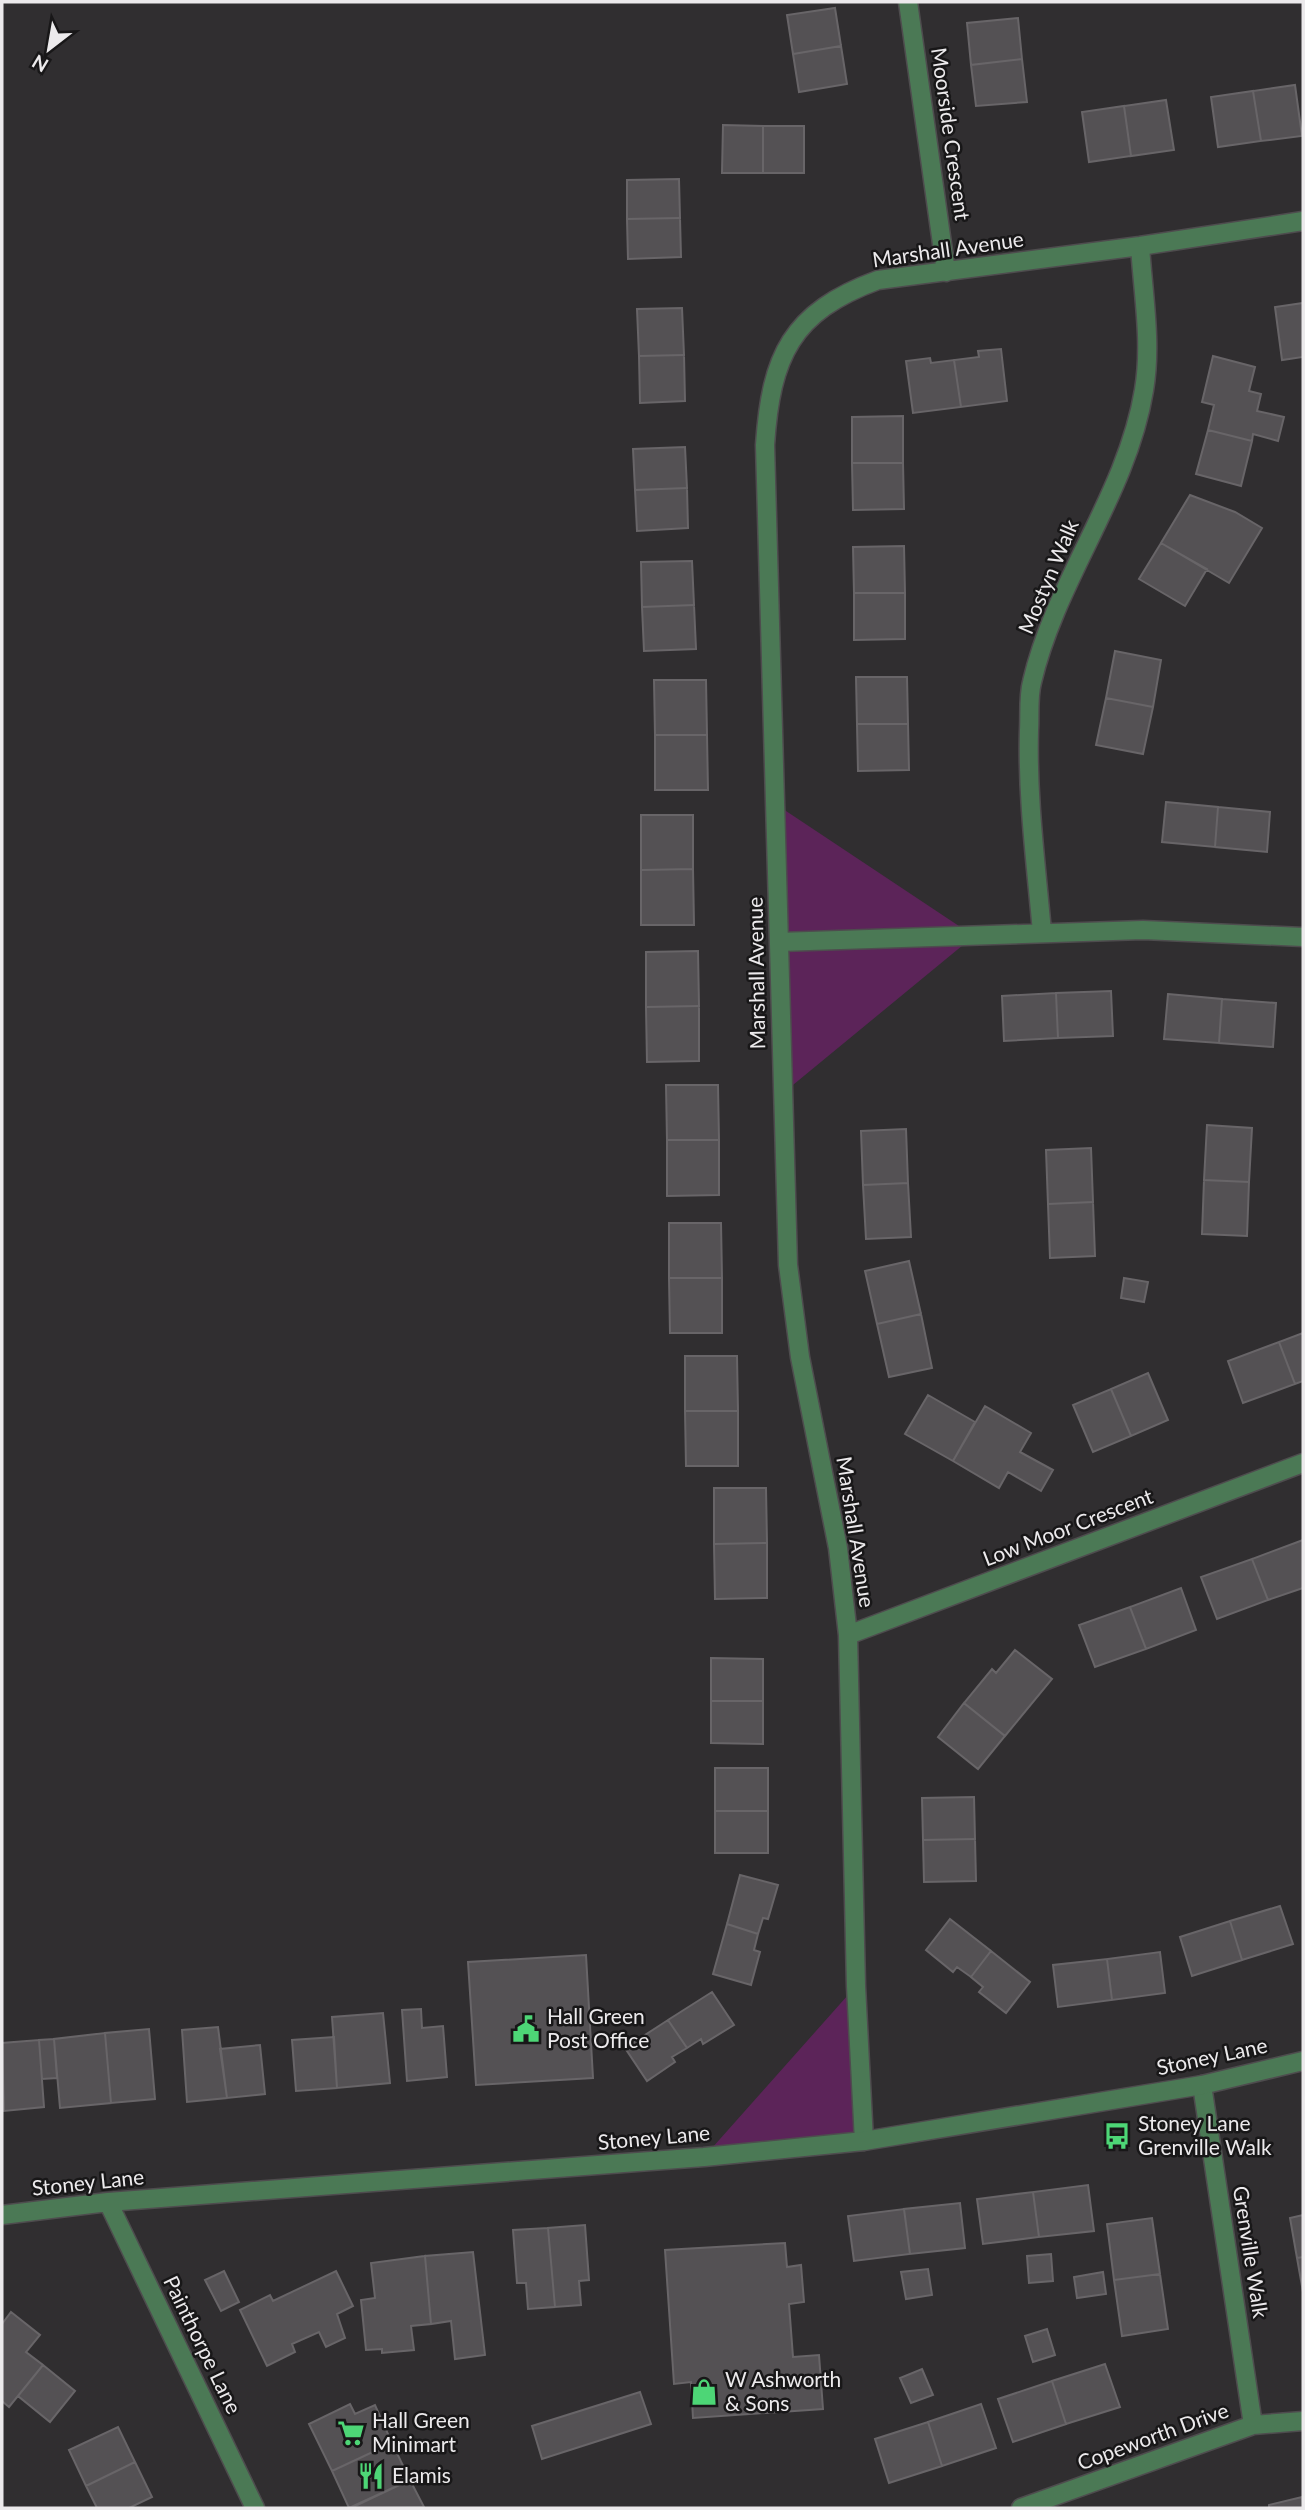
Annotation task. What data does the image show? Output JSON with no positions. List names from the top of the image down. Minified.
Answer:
{"streets":{"street":["Moorside Crescent","Marshall Avenue","Mostyn Walk","Low Moor Crescent","Stoney Lane","Grenville Walk","Painthorpe Lane","Copeworth Drive"]},"crossings":[["Moorside Crescent","Marshall Avenue"],["Marshall Avenue","Mostyn Walk"],["Marshall Avenue","Low Moor Crescent"],["Marshall Avenue","Stoney Lane"],["Stoney Lane","Grenville Walk"],["Stoney Lane","Painthorpe Lane"],["Grenville Walk","Copeworth Drive"]],"places":{"public building":["Hall Green Post Office"],"bus stop":["Stoney Lane Grenville Walk"],"shop":["W Ashworth & Sons"],"supermarket":["Hall Green Minimart"],"restaurant":["Elamis"]},"north":"bottom left"}
